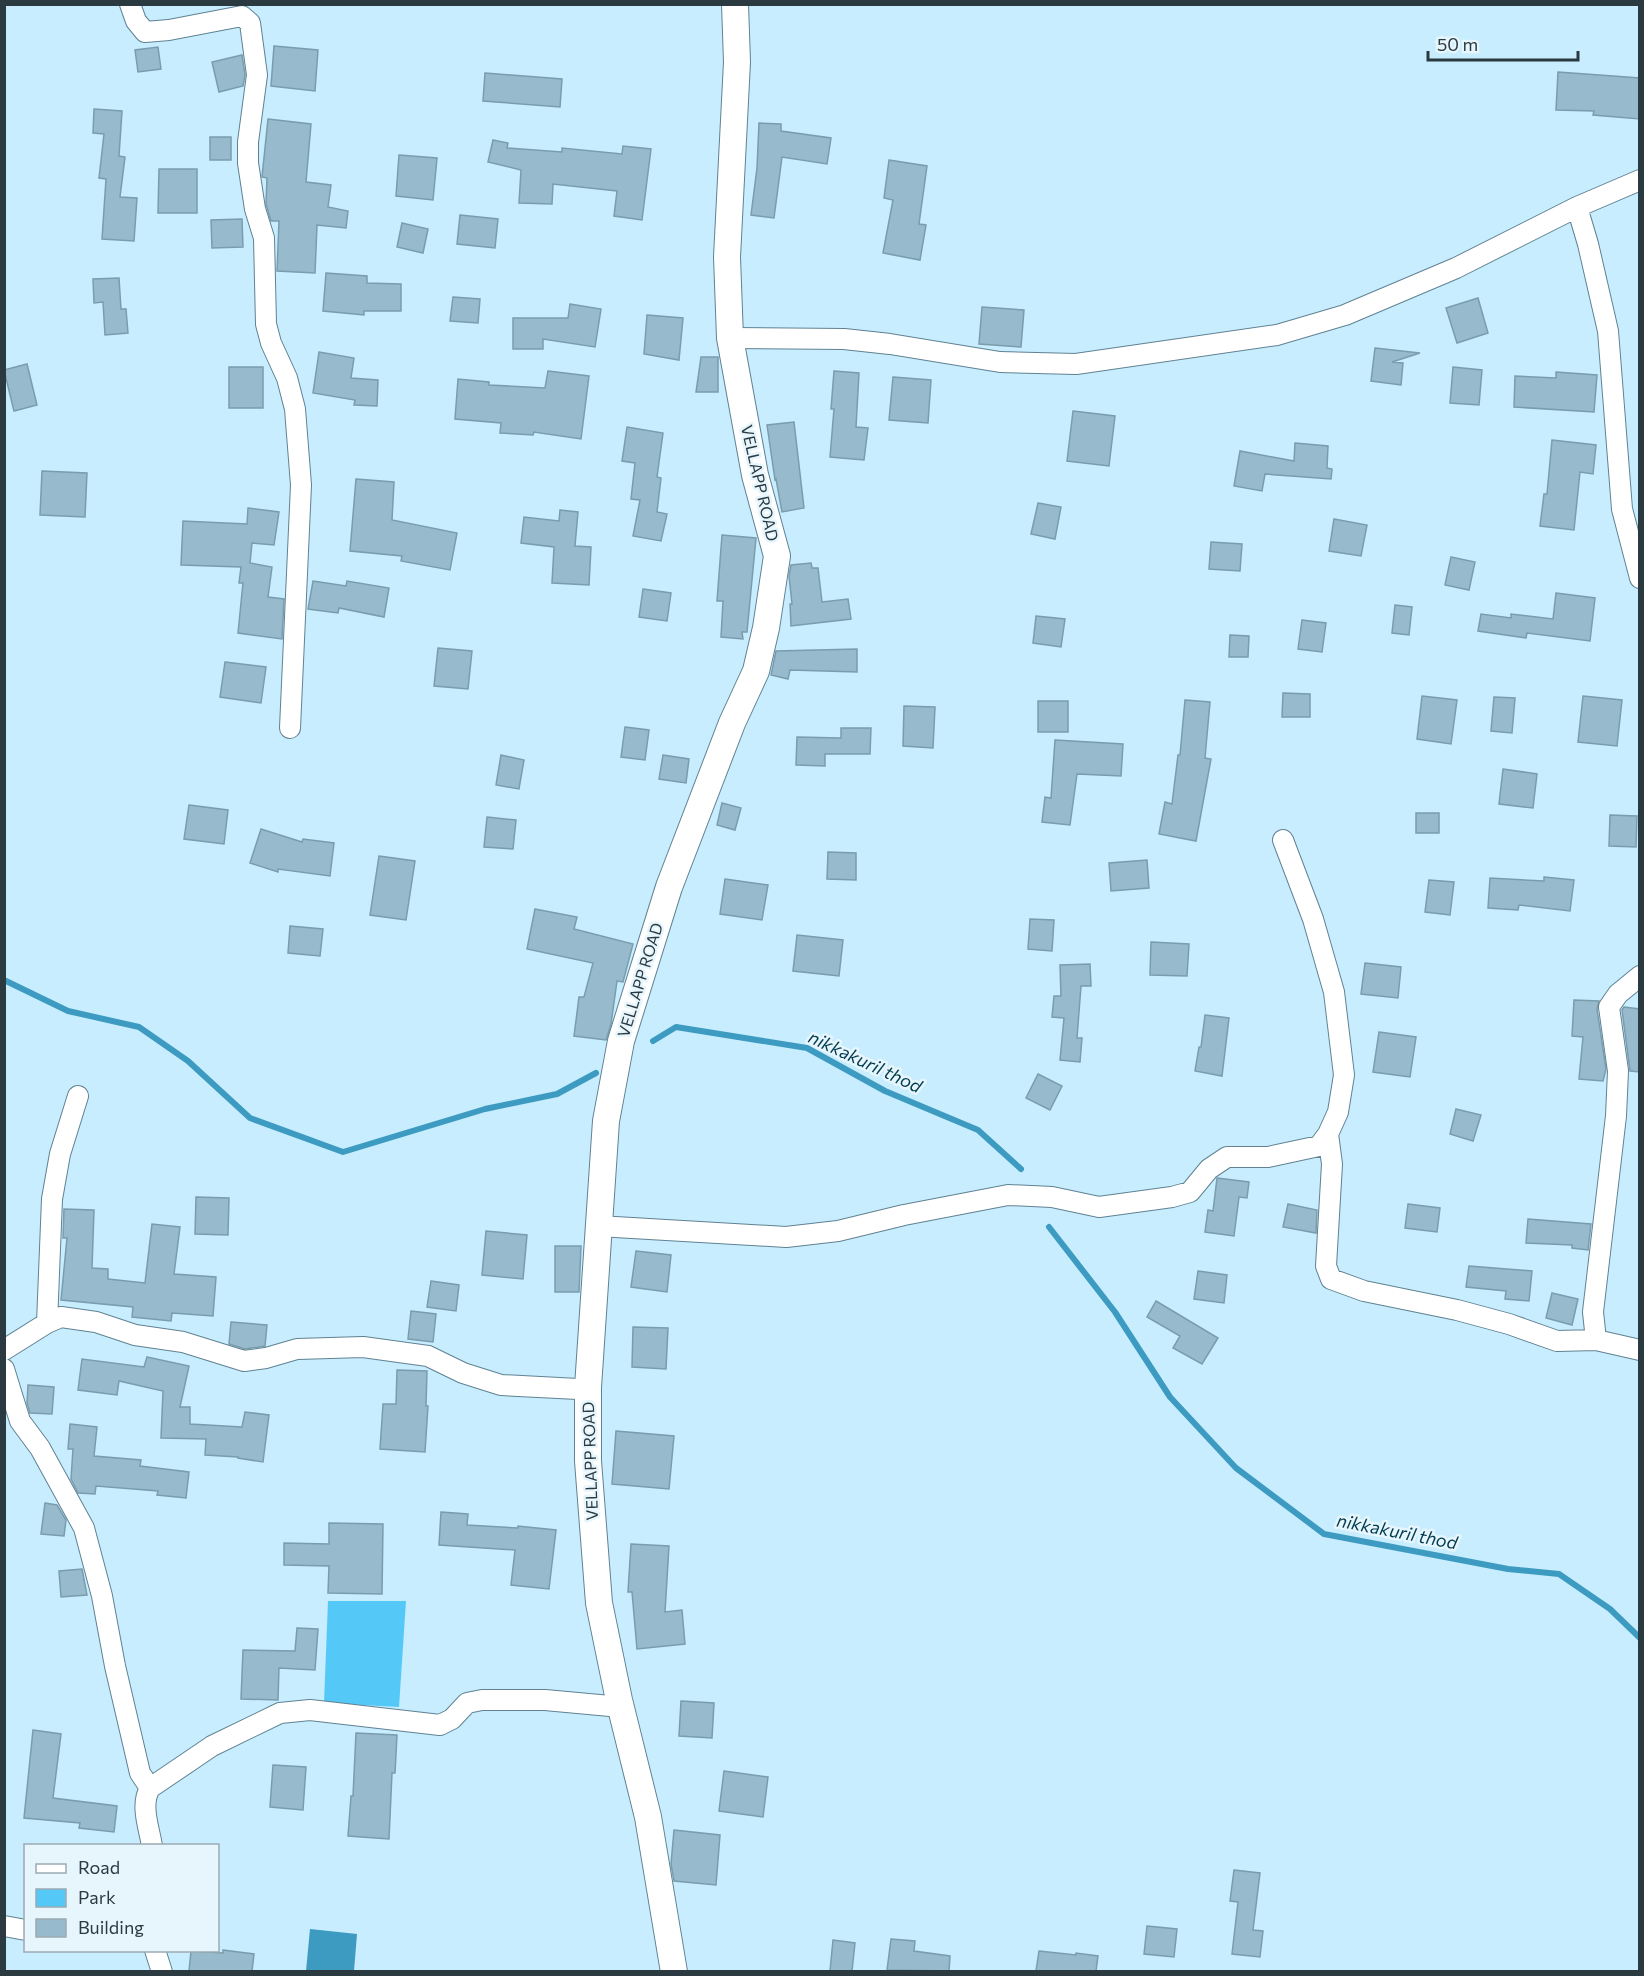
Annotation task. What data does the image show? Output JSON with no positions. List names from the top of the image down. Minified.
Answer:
{"streets":{"main road":["VELLAPP ROAD"]},"water":["nikkakuril thod"],"legend":["Road","Park","Building"],"scale_bar":"50 m"}
